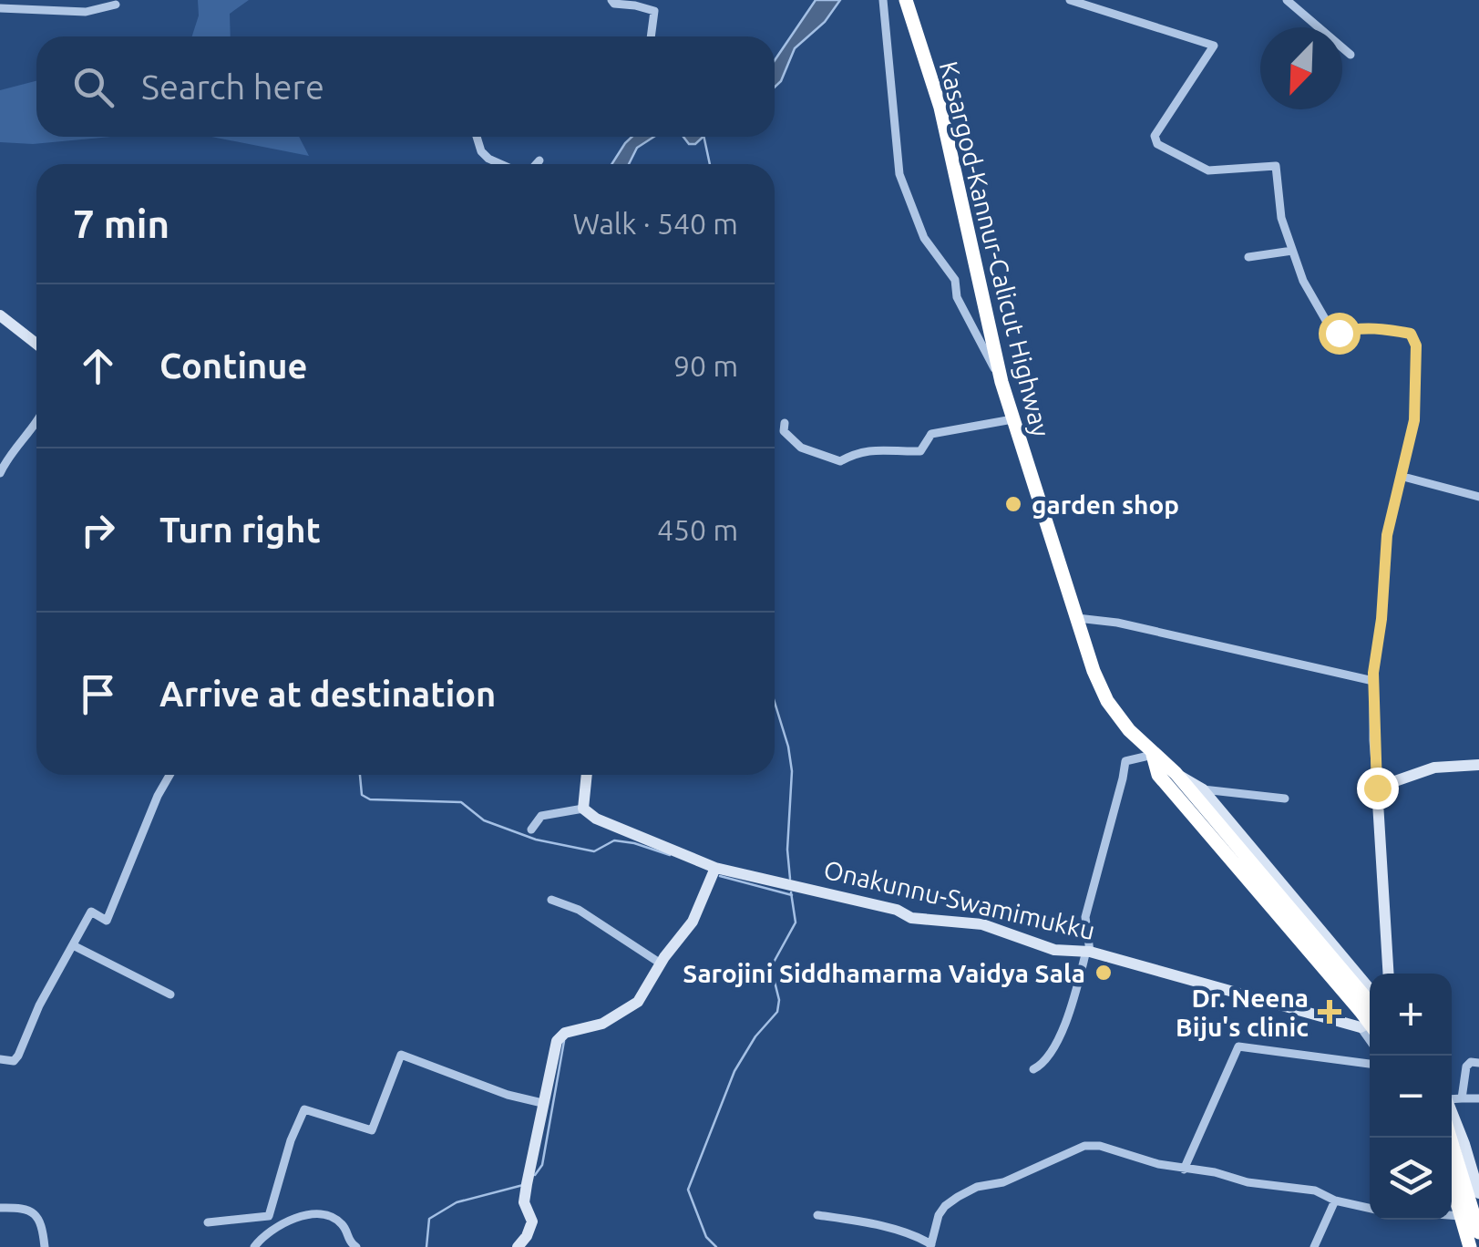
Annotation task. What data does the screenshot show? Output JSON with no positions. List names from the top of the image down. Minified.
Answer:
{"streets":{"highway":["Kasargod-Kannur-Calicut Highway"],"street":["Onakunnu-Swamimukku"]},"places":{"other":["garden shop","Sarojini Siddhamarma Vaidya Sala"],"health":["Dr. Neena Biju's clinic"]},"north":"bottom left","page":{"search":"Search here","heading":["7 min","Walk · 540 m"],"list":[["Continue","90 m"],["Turn right","450 m"],"Arrive at destination"],"map_buttons":["+","−"]}}
